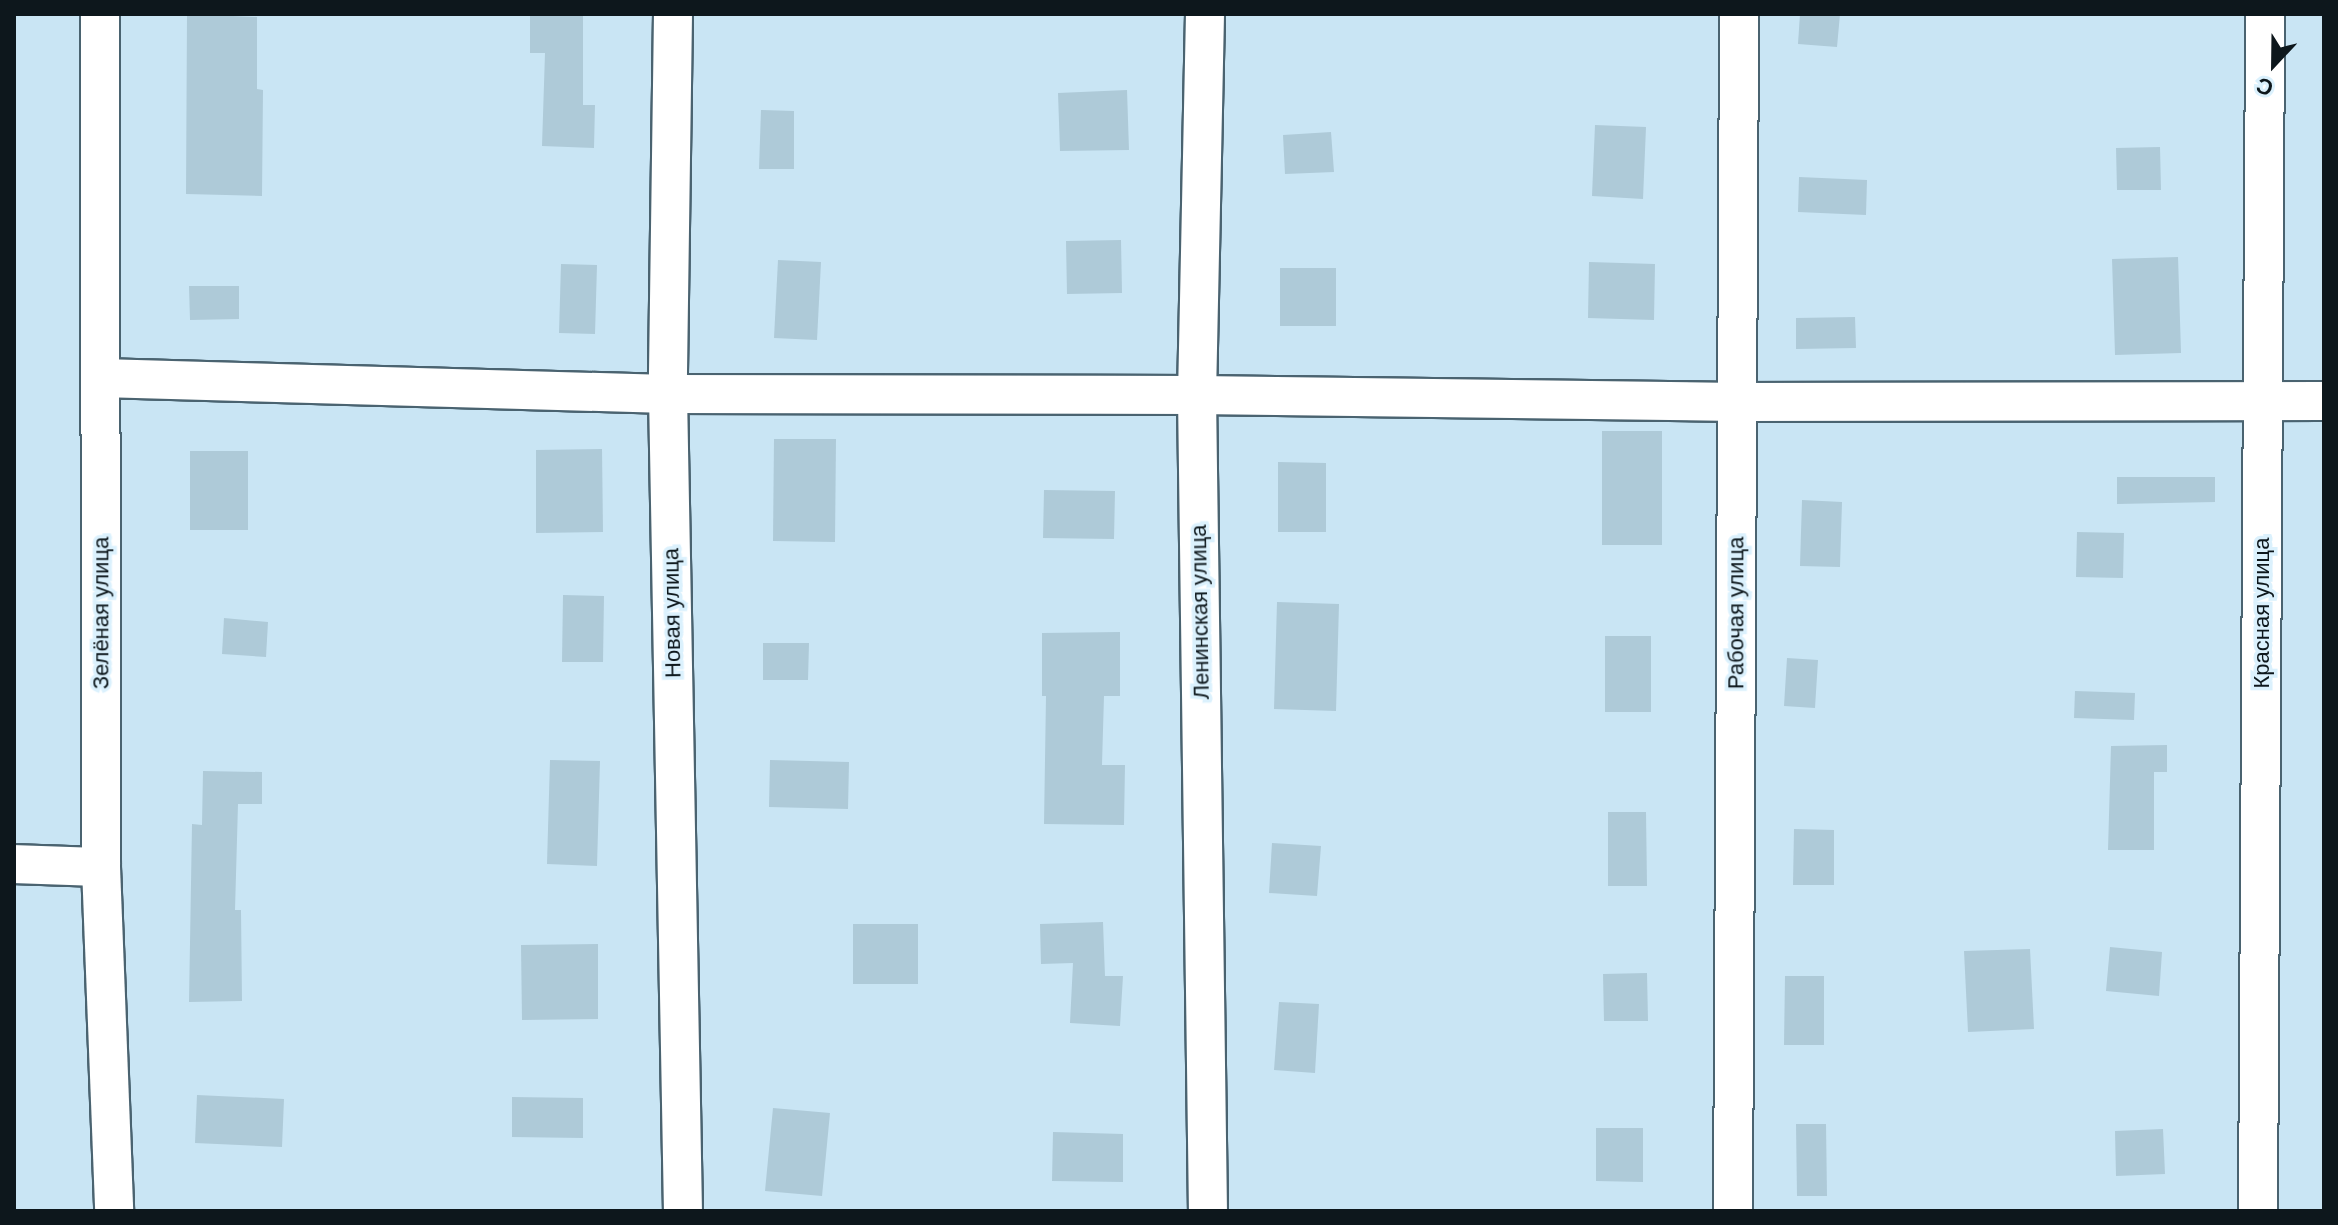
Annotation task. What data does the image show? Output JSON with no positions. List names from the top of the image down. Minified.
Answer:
{"streets":{"street":["Ленинская улица","Зелёная улица","Новая улица","Рабочая улица","Красная улица"]},"north":"bottom"}
